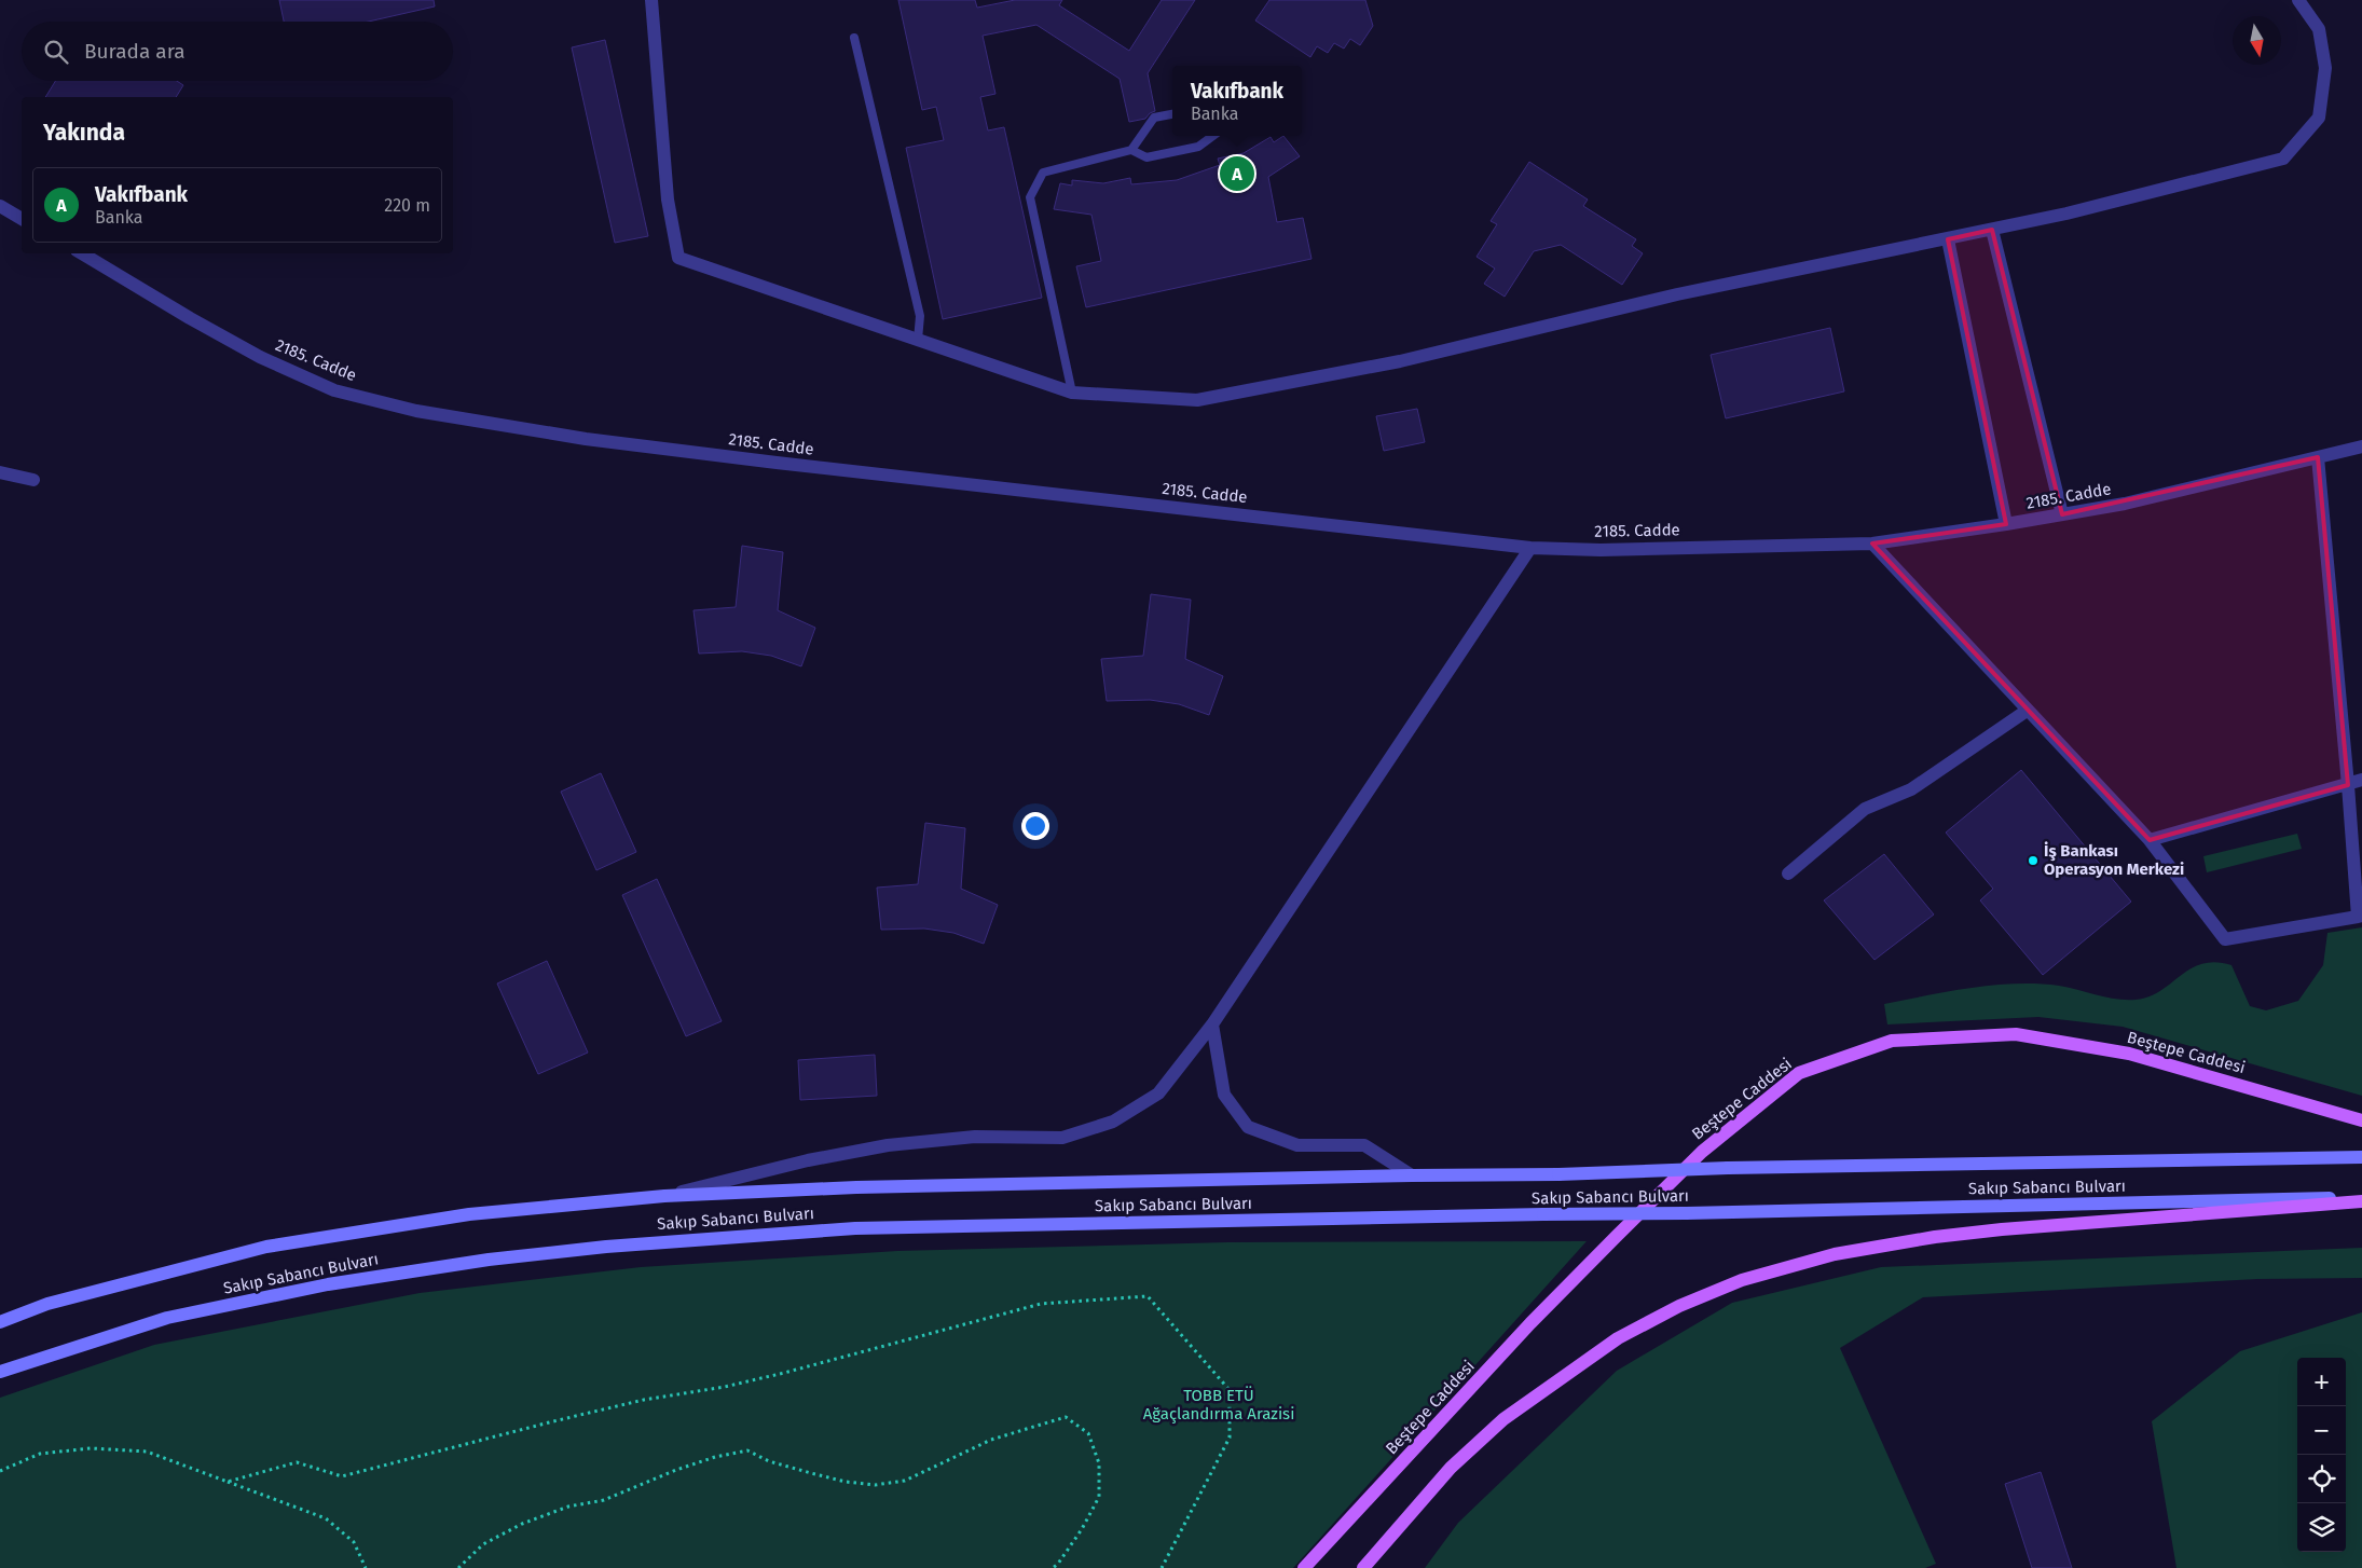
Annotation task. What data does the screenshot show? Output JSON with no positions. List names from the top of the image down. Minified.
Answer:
{"streets":{"main road":["Beştepe Caddesi","Sakıp Sabancı Bulvarı"],"street":["2185. Cadde"]},"parks":["TOBB ETÜ Ağaçlandırma Arazisi"],"places":["İş Bankası Operasyon Merkezi"],"north":"bottom","page":{"search":"Burada ara","popup":["Vakıfbank","Banka"],"heading":"Yakında","pins":"A","list":[{"mark":"A","name":"Vakıfbank","note":"Banka","value":"220 m"}],"map_buttons":["+","−"]}}
